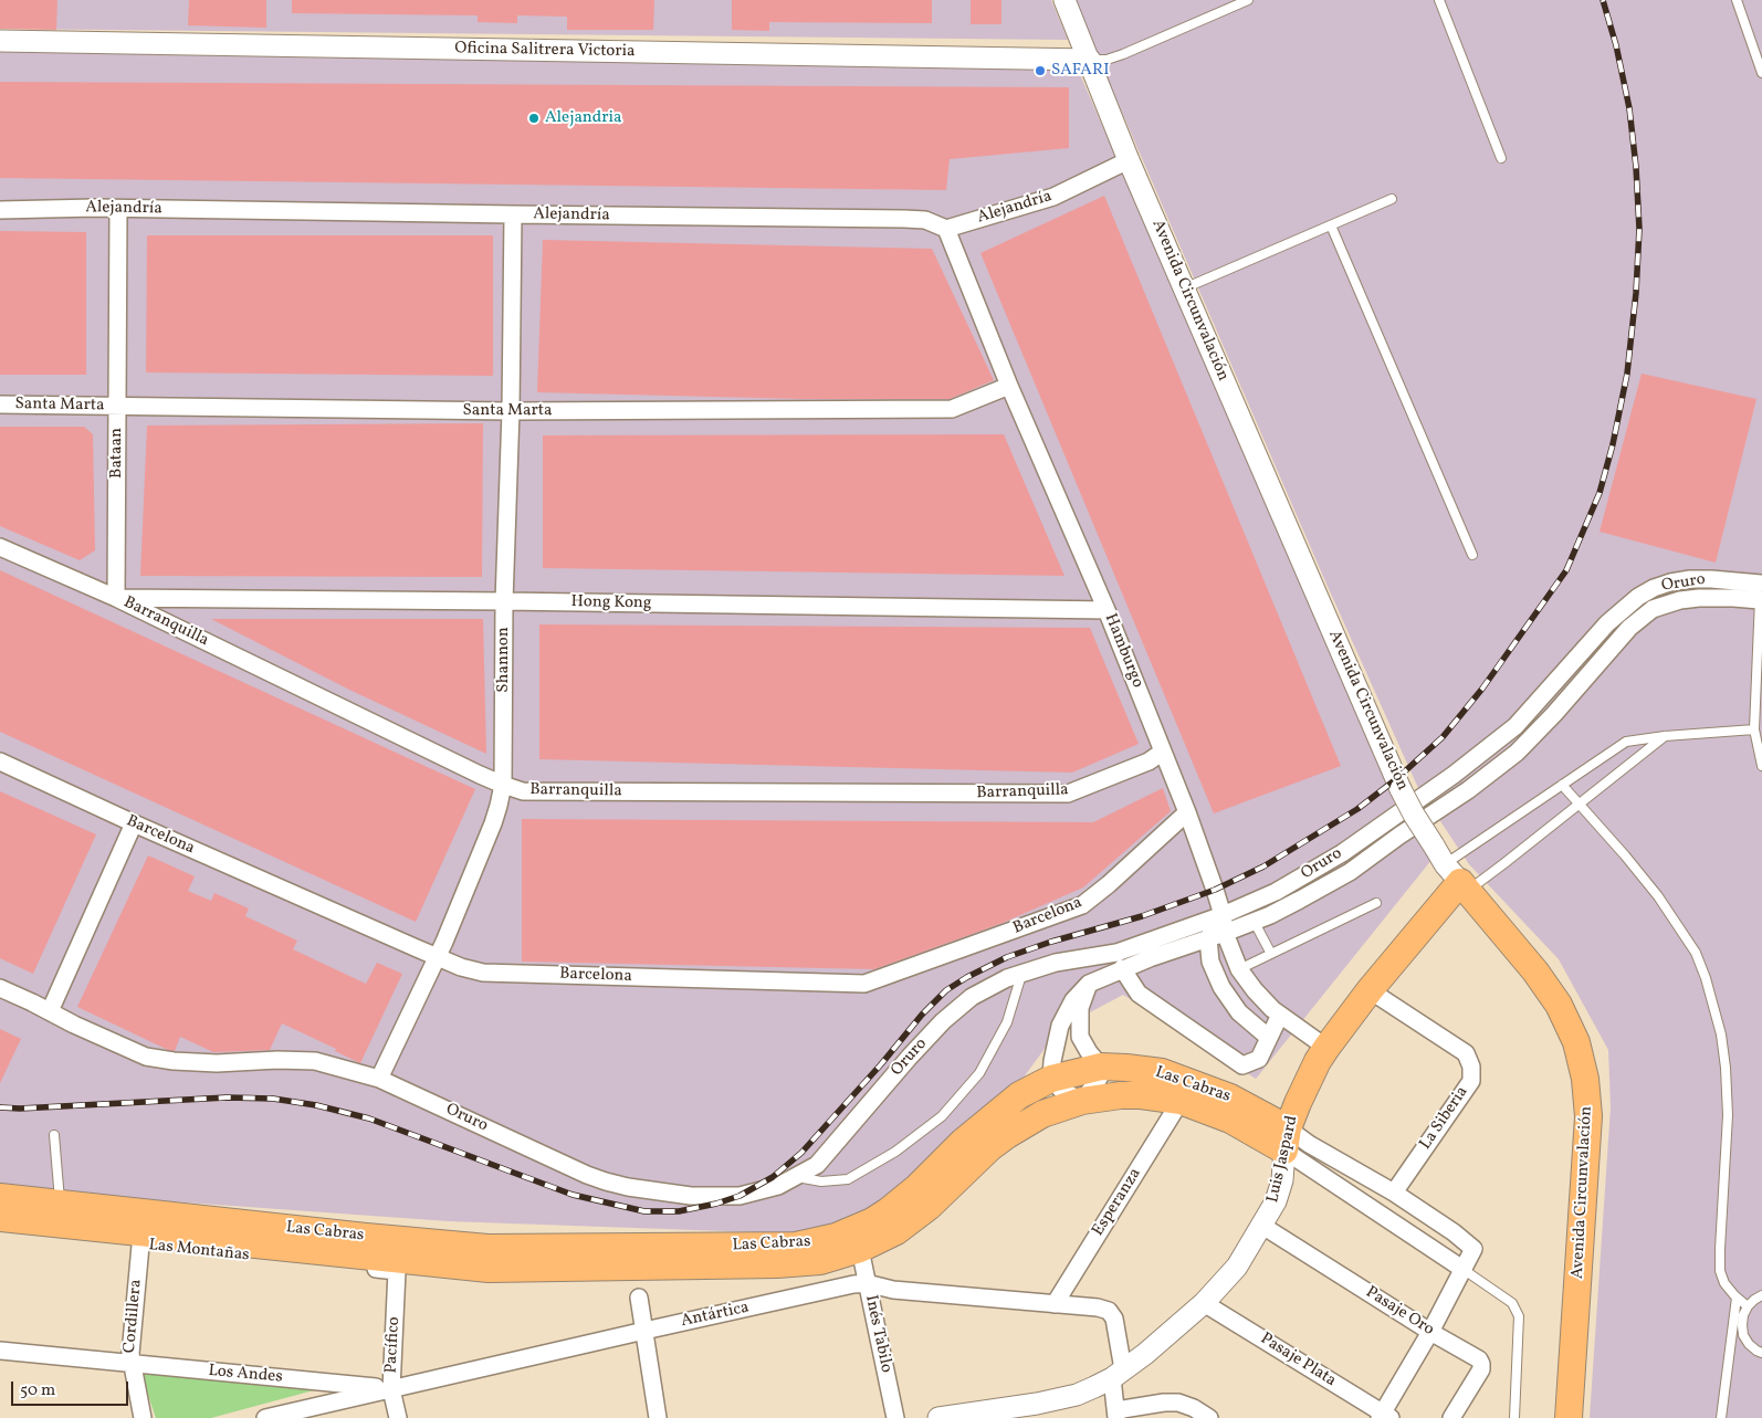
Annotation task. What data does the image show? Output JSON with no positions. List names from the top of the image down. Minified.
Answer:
{"streets":{"main road":["Avenida Circunvalación","Las Cabras","Luis Jaspard"],"street":["Oficina Salitrera Victoria","Alejandría","Santa Marta","Bataan","Oruro","Hong Kong","Barranquilla","Hamburgo","Shannon","Barcelona","La Siberia","Esperanza","Las Montañas","Pasaje Oro","Antártica","Cordillera","Inés Tabilo","Pacífico","Pasaje Plata","Los Andes"]},"crossings":[["Oficina Salitrera Victoria","Avenida Circunvalación"],["Alejandría","Avenida Circunvalación"],["Alejandría","Bataan"],["Alejandría","Hamburgo"],["Alejandría","Shannon"],["Avenida Circunvalación","Luis Jaspard"],["Santa Marta","Bataan"],["Santa Marta","Hamburgo"],["Santa Marta","Shannon"],["Bataan","Hong Kong"],["Bataan","Barranquilla"],["Oruro","Hamburgo"],["Oruro","Shannon"],["Hong Kong","Barranquilla"],["Hong Kong","Hamburgo"],["Hong Kong","Shannon"],["Barranquilla","Hamburgo"],["Barranquilla","Shannon"],["Hamburgo","Barcelona"],["Hamburgo","Luis Jaspard"],["Shannon","Barcelona"],["Las Cabras","La Siberia"],["Las Cabras","Luis Jaspard"],["Las Cabras","Esperanza"],["Las Cabras","Inés Tabilo"],["La Siberia","Luis Jaspard"],["Luis Jaspard","Pasaje Oro"],["Luis Jaspard","Antártica"],["Luis Jaspard","Pasaje Plata"],["Esperanza","Antártica"],["Las Montañas","Cordillera"],["Las Montañas","Pacífico"],["Antártica","Inés Tabilo"],["Antártica","Pacífico"],["Antártica","Los Andes"],["Cordillera","Los Andes"],["Pacífico","Los Andes"]],"places":["SAFARI","Alejandria"],"scale_bar":"50 m"}
